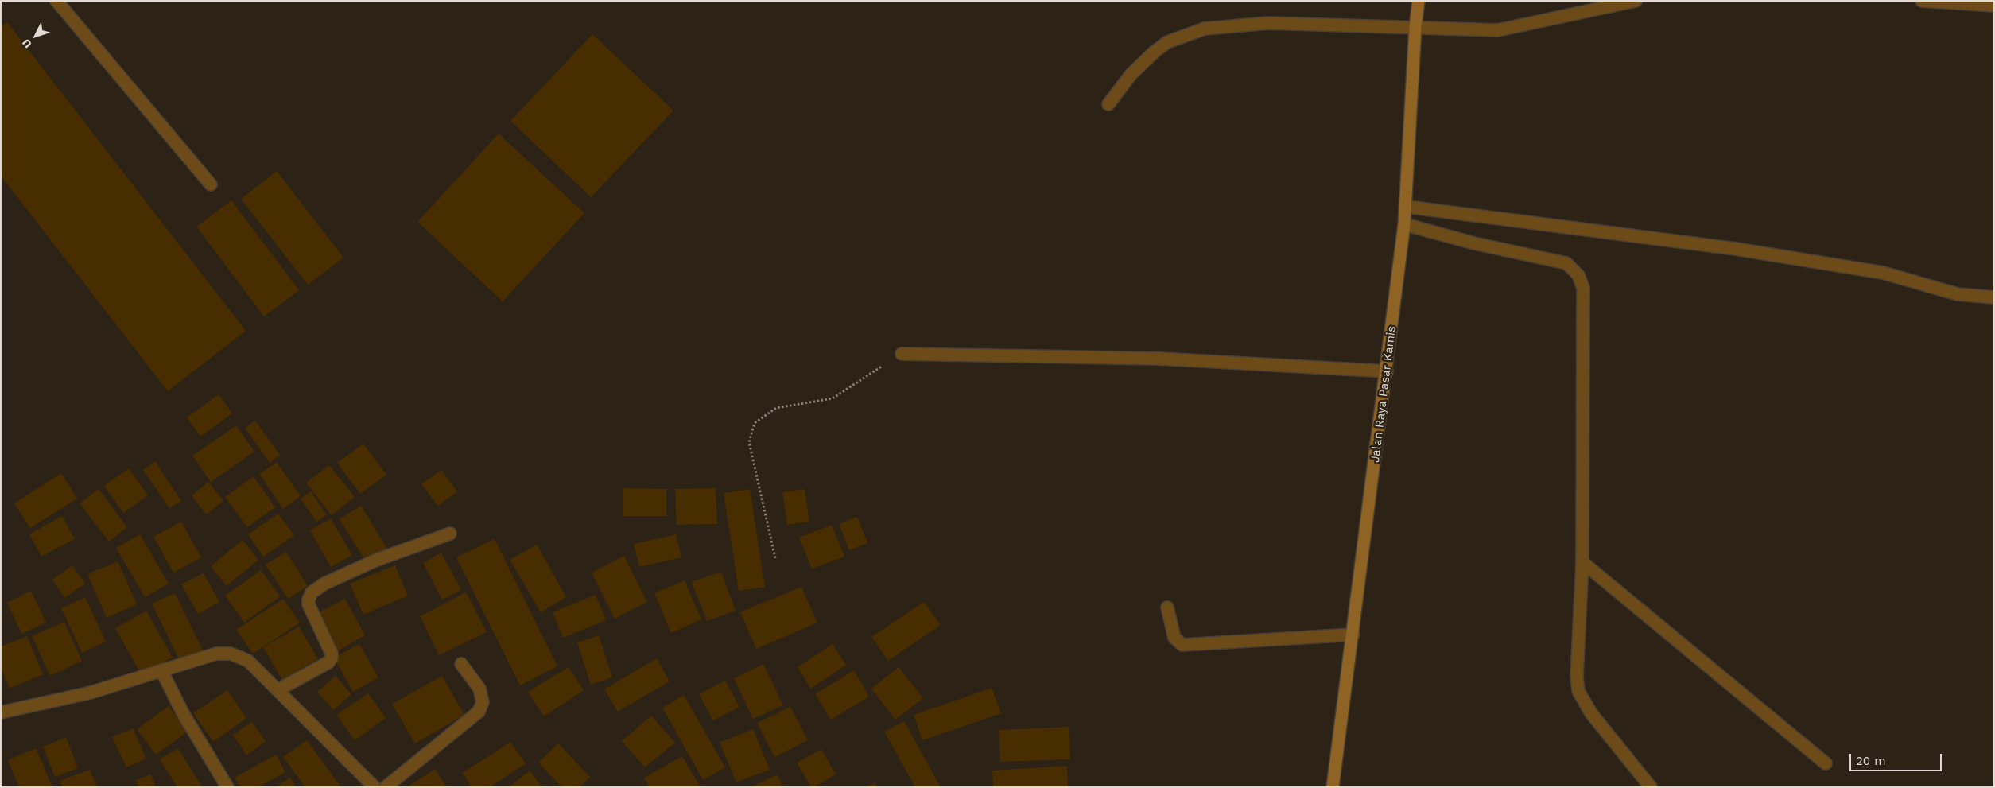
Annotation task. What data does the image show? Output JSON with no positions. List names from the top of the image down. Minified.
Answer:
{"streets":{"main road":["Jalan Raya Pasar Kamis"]},"scale_bar":"20 m","north":"bottom left"}
